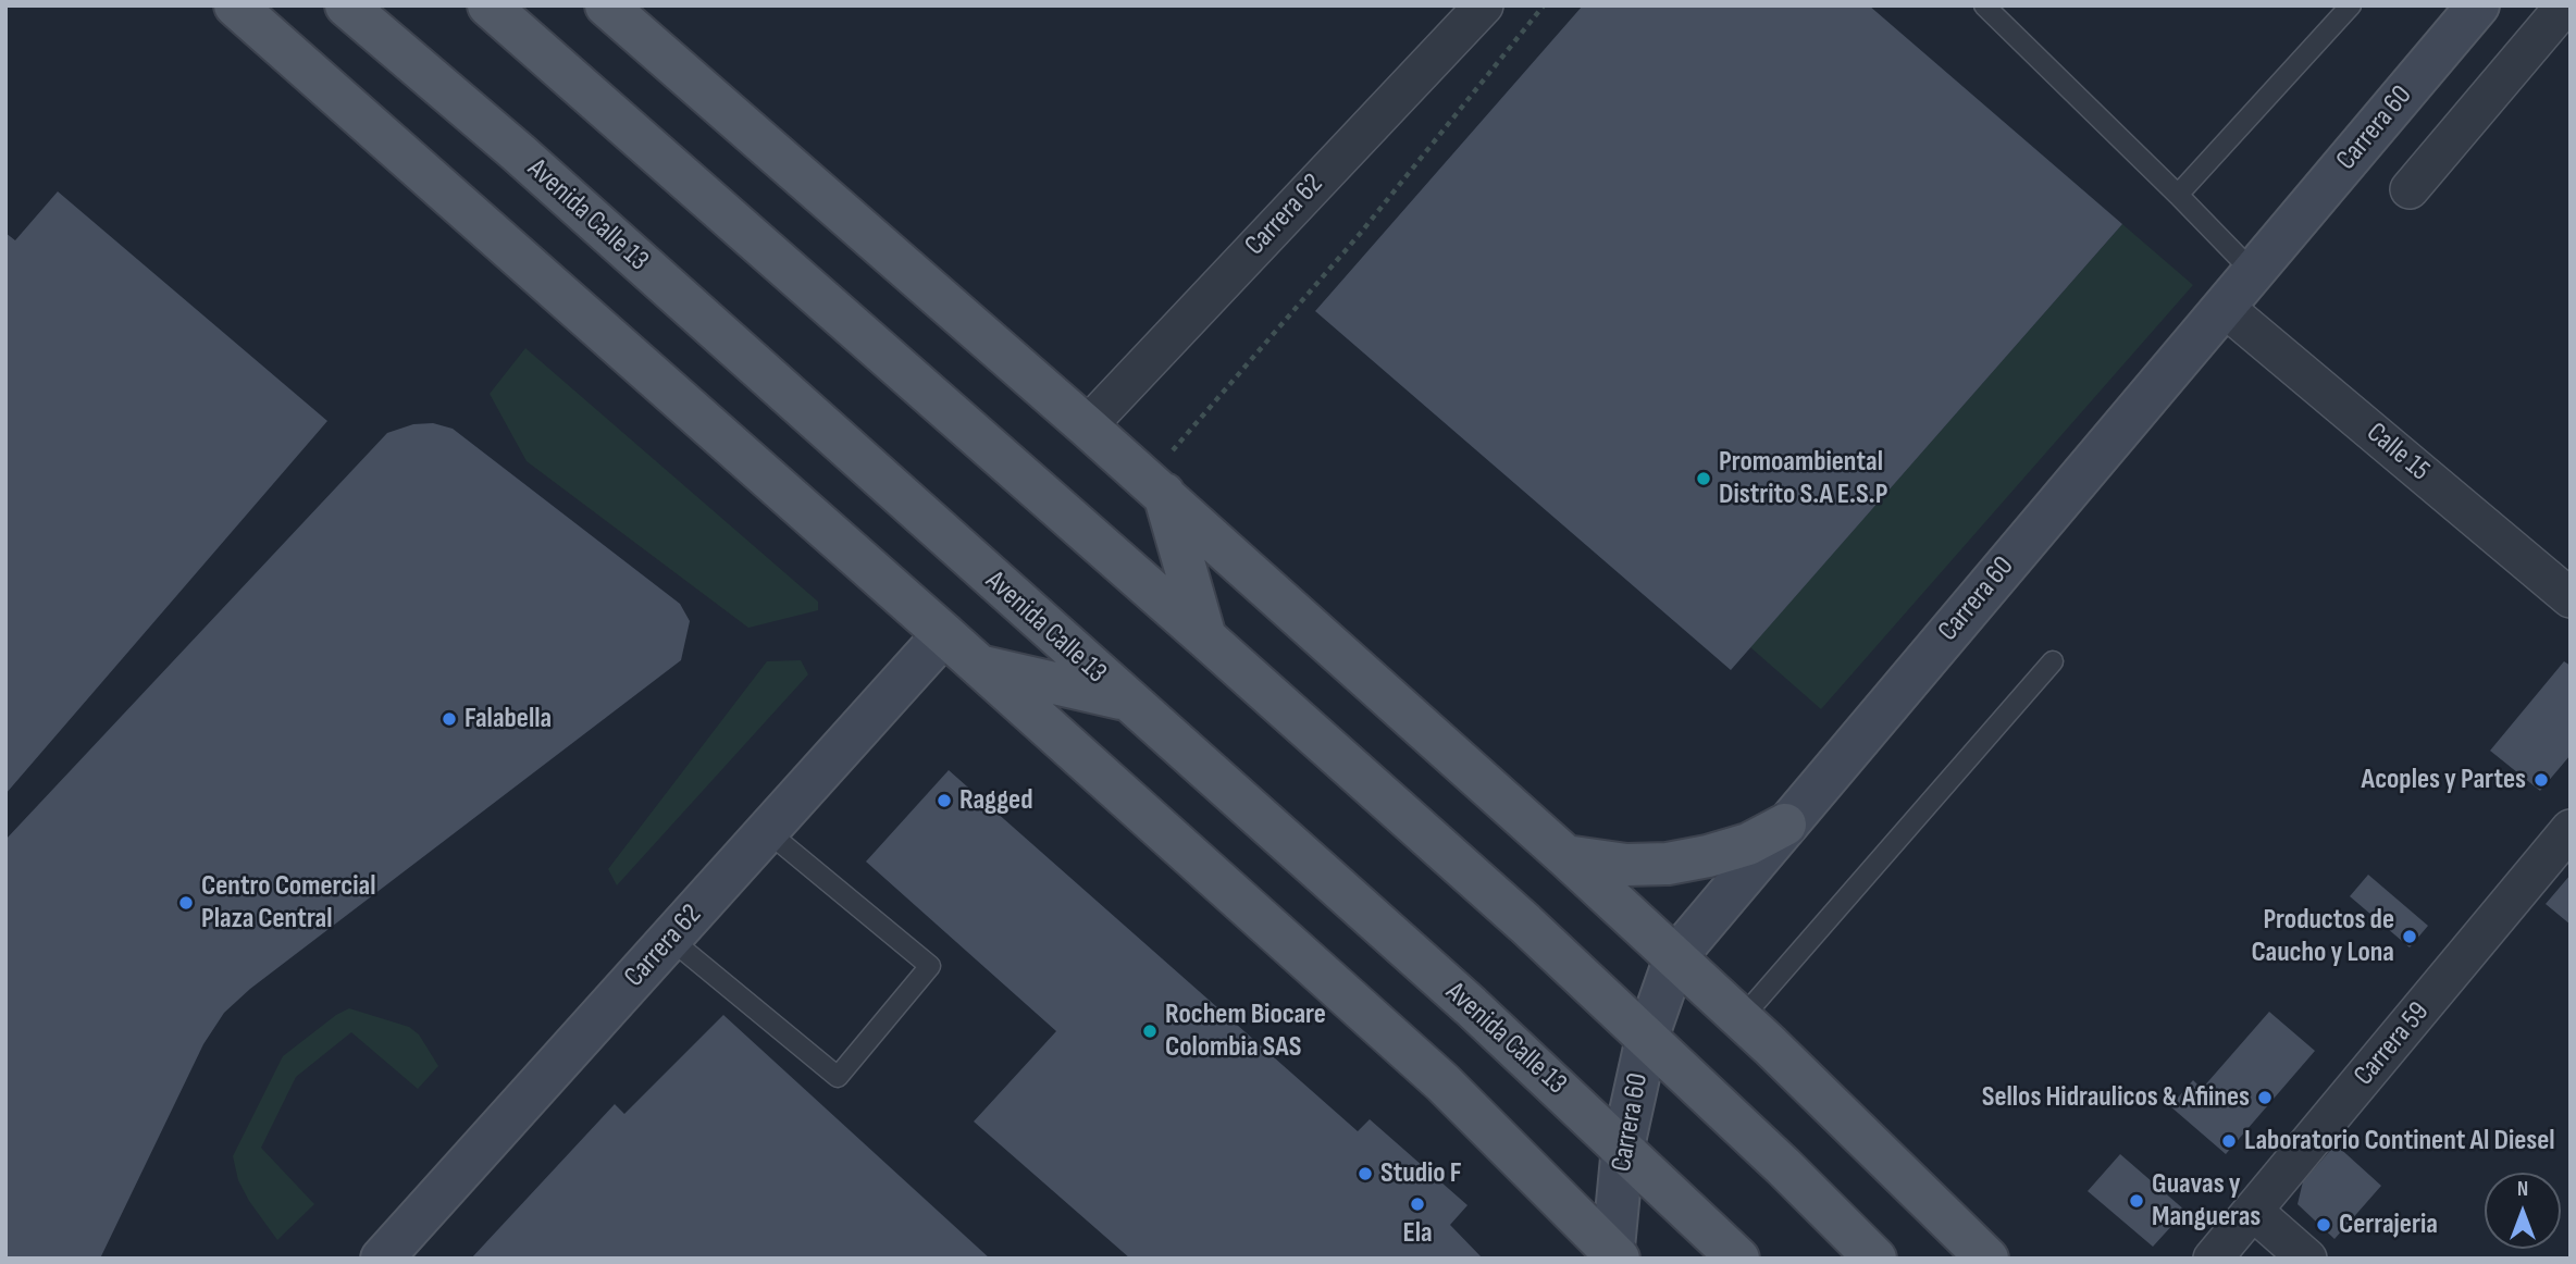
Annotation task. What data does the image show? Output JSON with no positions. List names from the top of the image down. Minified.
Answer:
{"streets":{"main road":["Avenida Calle 13"],"street":["Carrera 60","Carrera 62","Calle 15","Carrera 59"]},"crossings":[["Carrera 60","Avenida Calle 13"],["Carrera 60","Calle 15"]],"places":["Promoambiental Distrito S.A E.S.P","Falabella","Acoples y Partes","Ragged","Centro Comercial Plaza Central","Productos de Caucho y Lona","Rochem Biocare Colombia SAS","Sellos Hidraulicos & Afiines","Laboratorio Continent Al Diesel","Studio F","Guavas y Mangueras","Ela","Cerrajeria"],"north":"top"}
